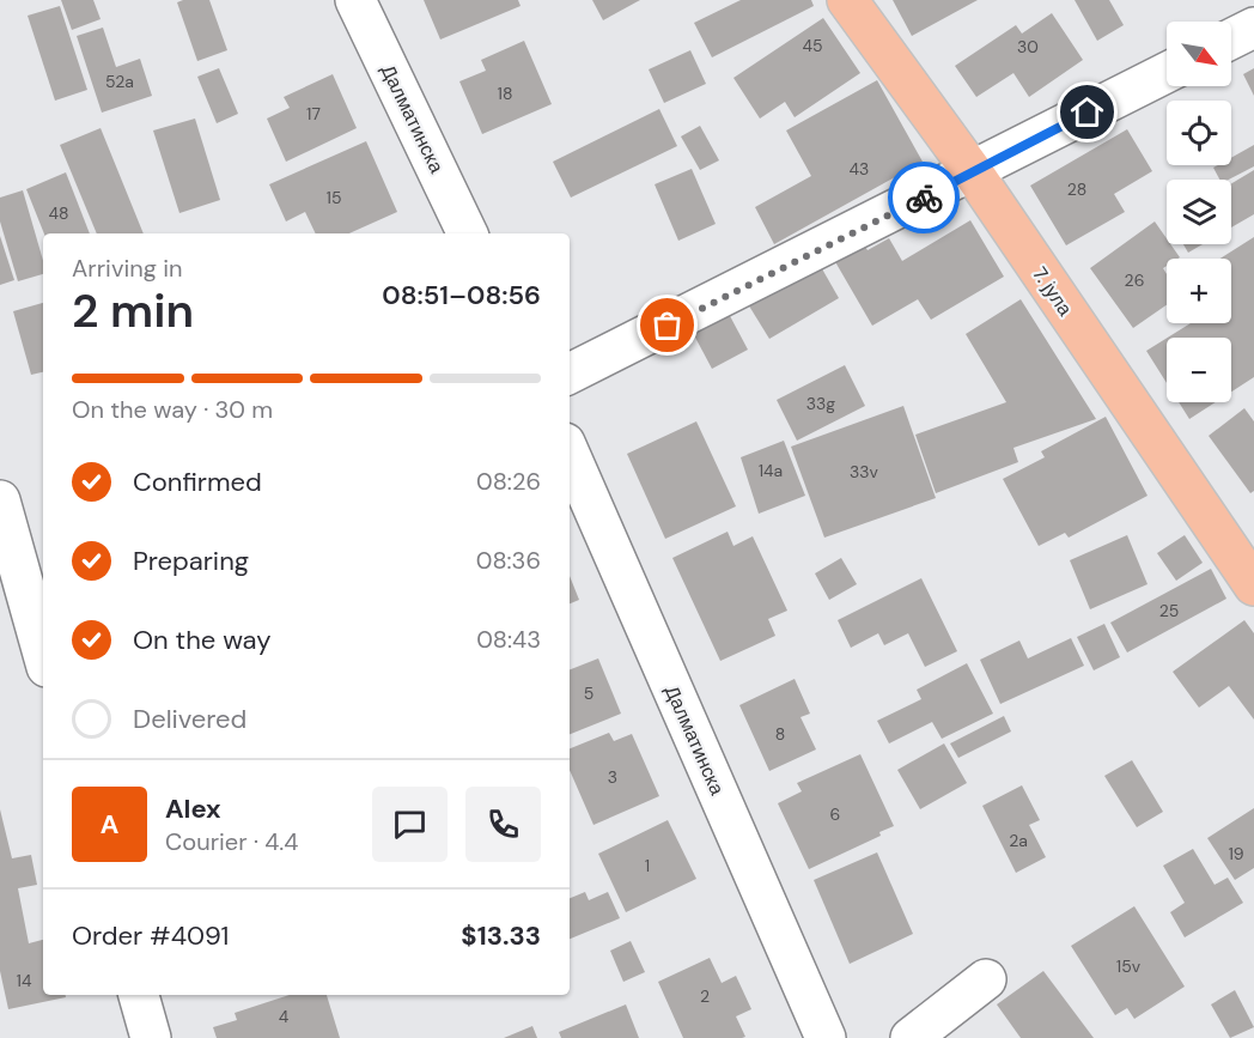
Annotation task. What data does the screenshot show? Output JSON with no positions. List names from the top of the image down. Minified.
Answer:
{"streets":{"main road":["7. јула"],"street":["Далматинска"]},"house_numbers":["45","30","52a","18","17","43","28","15","48","26","33g","14a","33v","25","5","8","3","6","2a","19","1","15v","14","2","4"],"north":"bottom right","page":{"map_buttons":["+","−"],"heading":["2 min","Arriving in","08:51–08:56"],"panel":["Alex","Courier · 4.4","Order #4091","$13.33"],"bar":"On the way · 30 m","list":[["Confirmed","08:26"],["Preparing","08:36"],["On the way","08:43"],"Delivered"],"round":"A"}}
